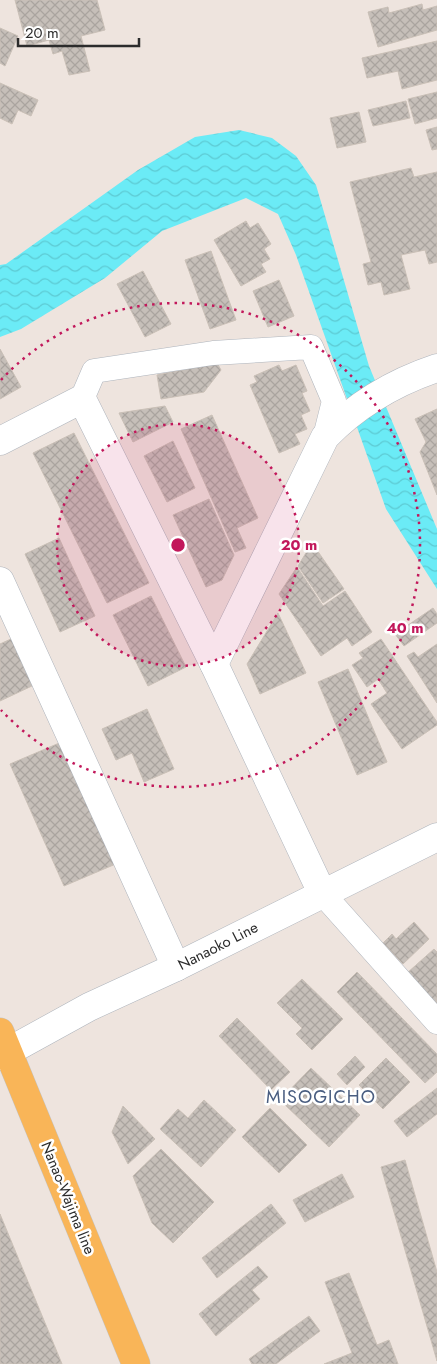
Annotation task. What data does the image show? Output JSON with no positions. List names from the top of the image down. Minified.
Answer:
{"streets":{"main road":["Nanao-Wajima line"],"street":["Nanaoko Line"]},"crossings":[["Nanaoko Line","Nanao-Wajima line"]],"districts":["MISOGICHO"],"scale_bar":"20 m","rings":["20 m","40 m"]}
